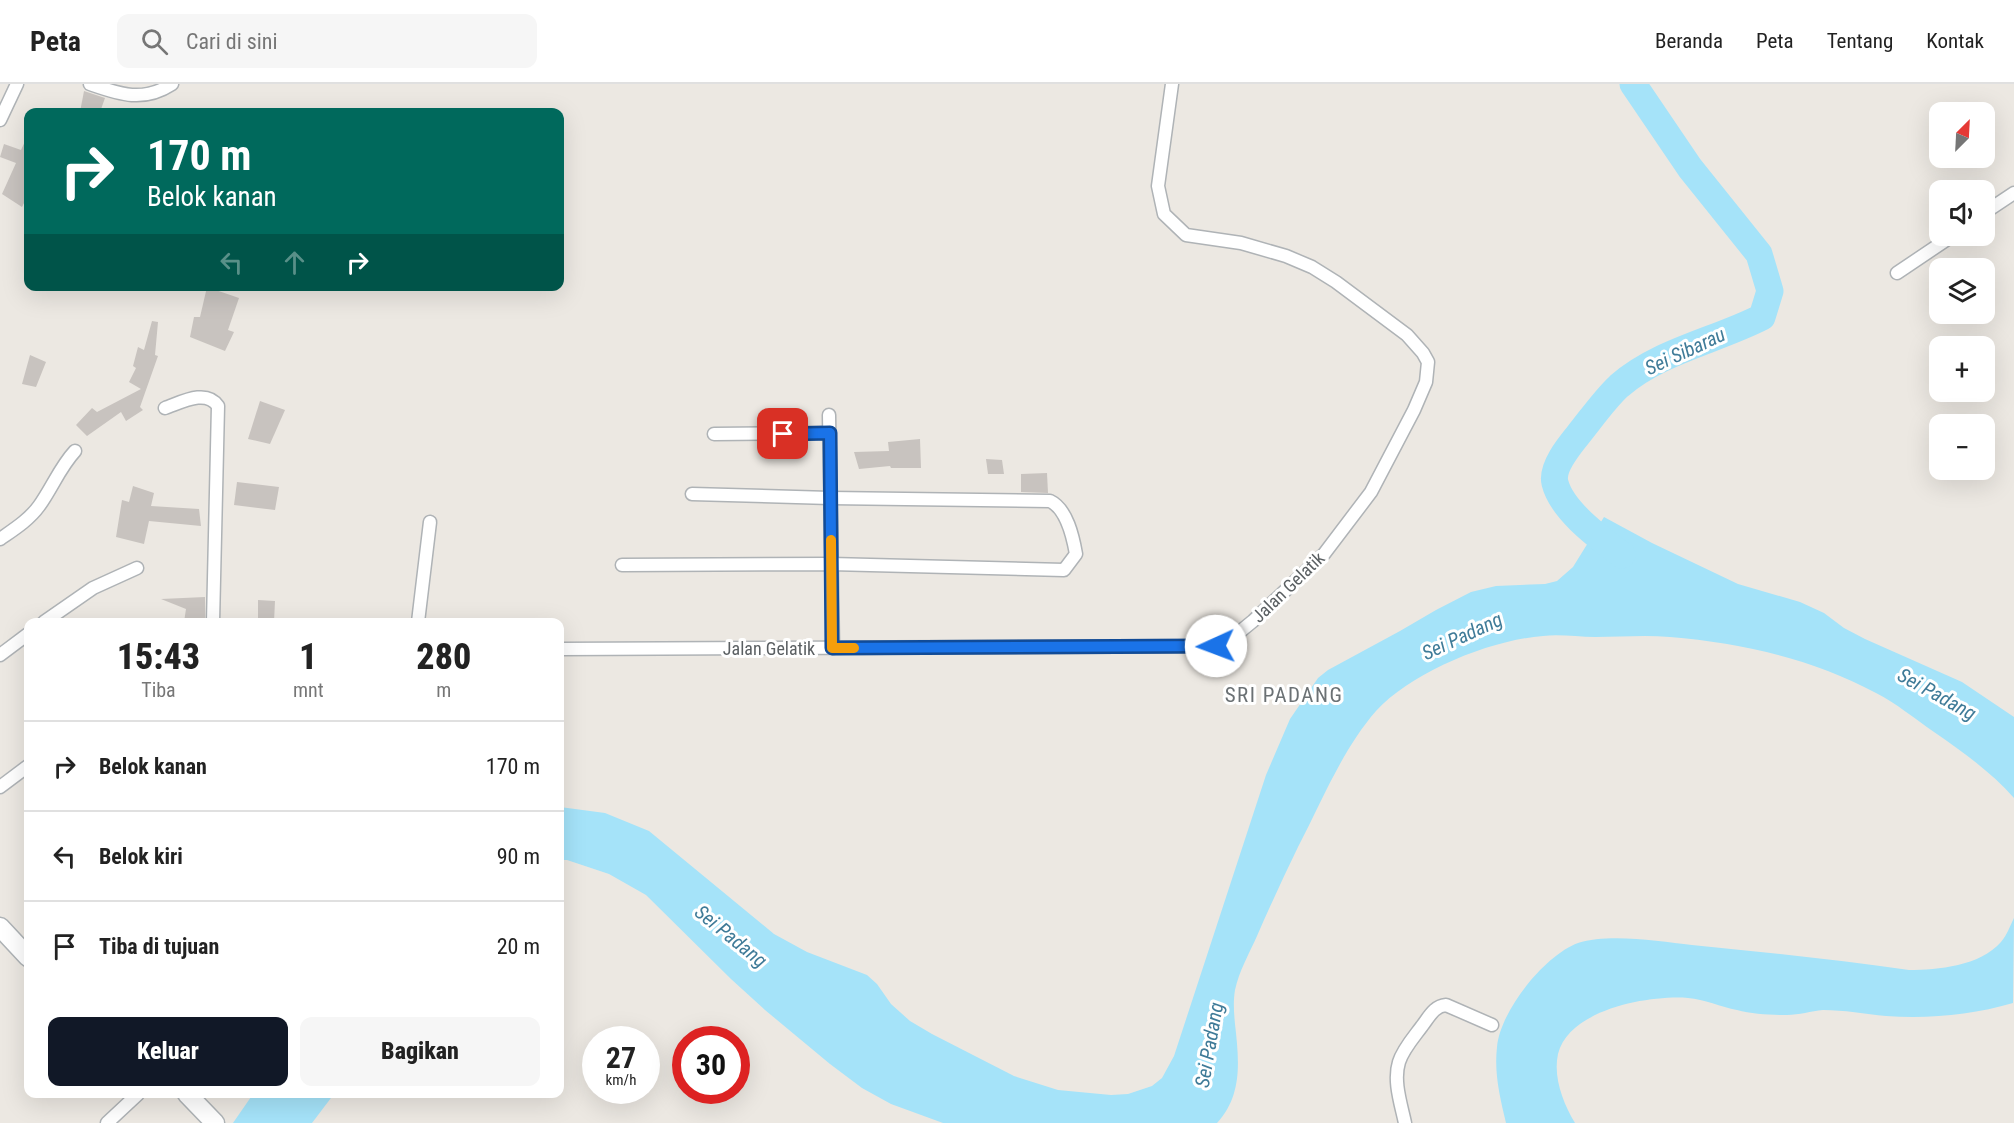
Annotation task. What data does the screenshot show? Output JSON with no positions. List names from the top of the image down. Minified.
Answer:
{"streets":{"street":["Jalan Gelatik"]},"districts":["SRI PADANG"],"water":["Sei Sibarau","Sei Padang"],"north":"top right","page":{"header":"Peta","search":"Cari di sini","nav":["Beranda","Peta","Tentang","Kontak"],"map_buttons":["+","−"],"turn":["170 m","Belok kanan"],"eta":["15:43","Tiba","1","mnt","280","m"],"list":[{"name":"Belok kanan","value":"170 m"},{"name":"Belok kiri","value":"90 m"},{"name":"Tiba di tujuan","value":"20 m"}],"buttons":["Keluar","Bagikan"],"speed":"27 km/h","limit":"30"}}
